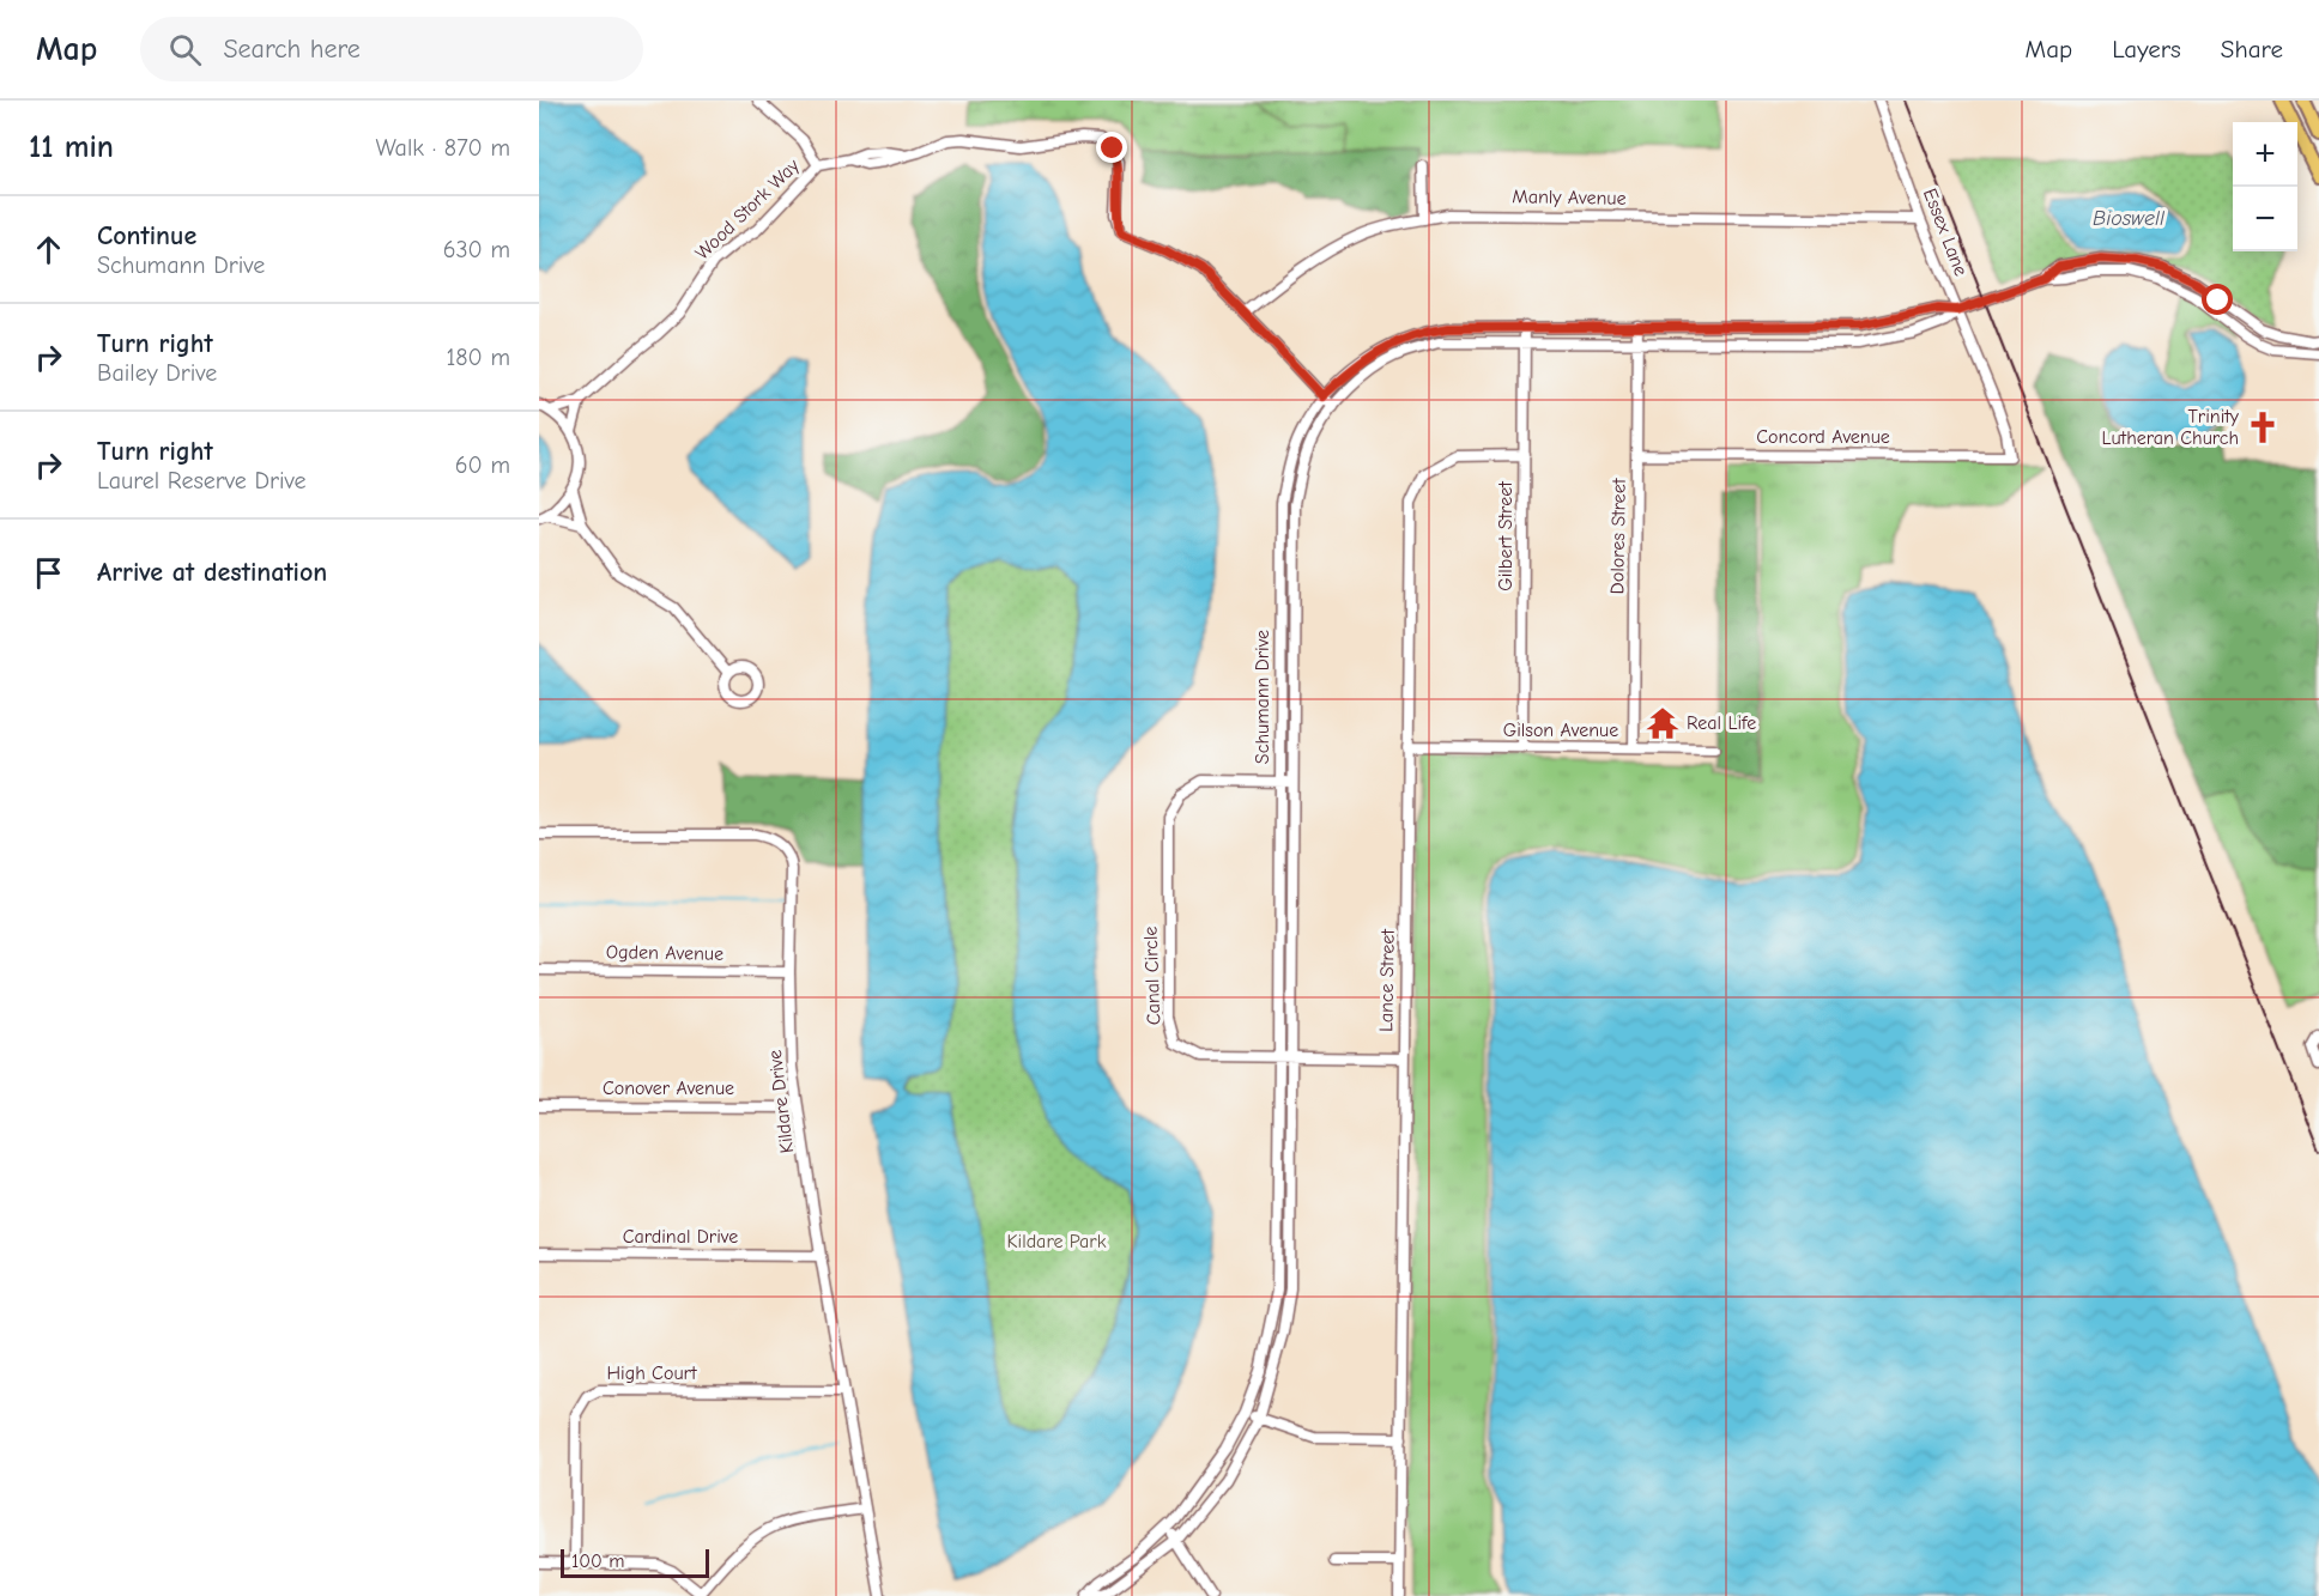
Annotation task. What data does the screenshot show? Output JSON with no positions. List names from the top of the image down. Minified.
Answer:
{"streets":{"street":["Manly Avenue","Wood Stork Way","Essex Lane","Concord Avenue","Gilbert Street","Dolores Street","Schumann Drive","Gilson Avenue","Ogden Avenue","Canal Circle","Lance Street","Conover Avenue","Kildare Drive","Cardinal Drive","High Court"]},"crossings":[["Manly Avenue","Essex Lane"],["Essex Lane","Concord Avenue"],["Essex Lane","Schumann Drive"],["Concord Avenue","Dolores Street"],["Gilbert Street","Schumann Drive"],["Gilbert Street","Gilson Avenue"],["Gilbert Street","Lance Street"],["Dolores Street","Schumann Drive"],["Dolores Street","Gilson Avenue"],["Schumann Drive","Canal Circle"],["Gilson Avenue","Lance Street"],["Ogden Avenue","Kildare Drive"],["Canal Circle","Lance Street"],["Conover Avenue","Kildare Drive"],["Kildare Drive","Cardinal Drive"],["Kildare Drive","High Court"]],"water":["Bioswell"],"parks":["Kildare Park"],"places":{"church":["Trinity Lutheran Church"],"temple":["Real Life"]},"scale_bar":"100 m","page":{"header":"Map","search":"Search here","nav":["Map","Layers","Share"],"heading":["11 min","Walk · 870 m"],"map_buttons":["+","−"],"list":[["Continue","Schumann Drive","630 m"],["Turn right","Bailey Drive","180 m"],["Turn right","Laurel Reserve Drive","60 m"],"Arrive at destination"],"scale":"100 m"}}
